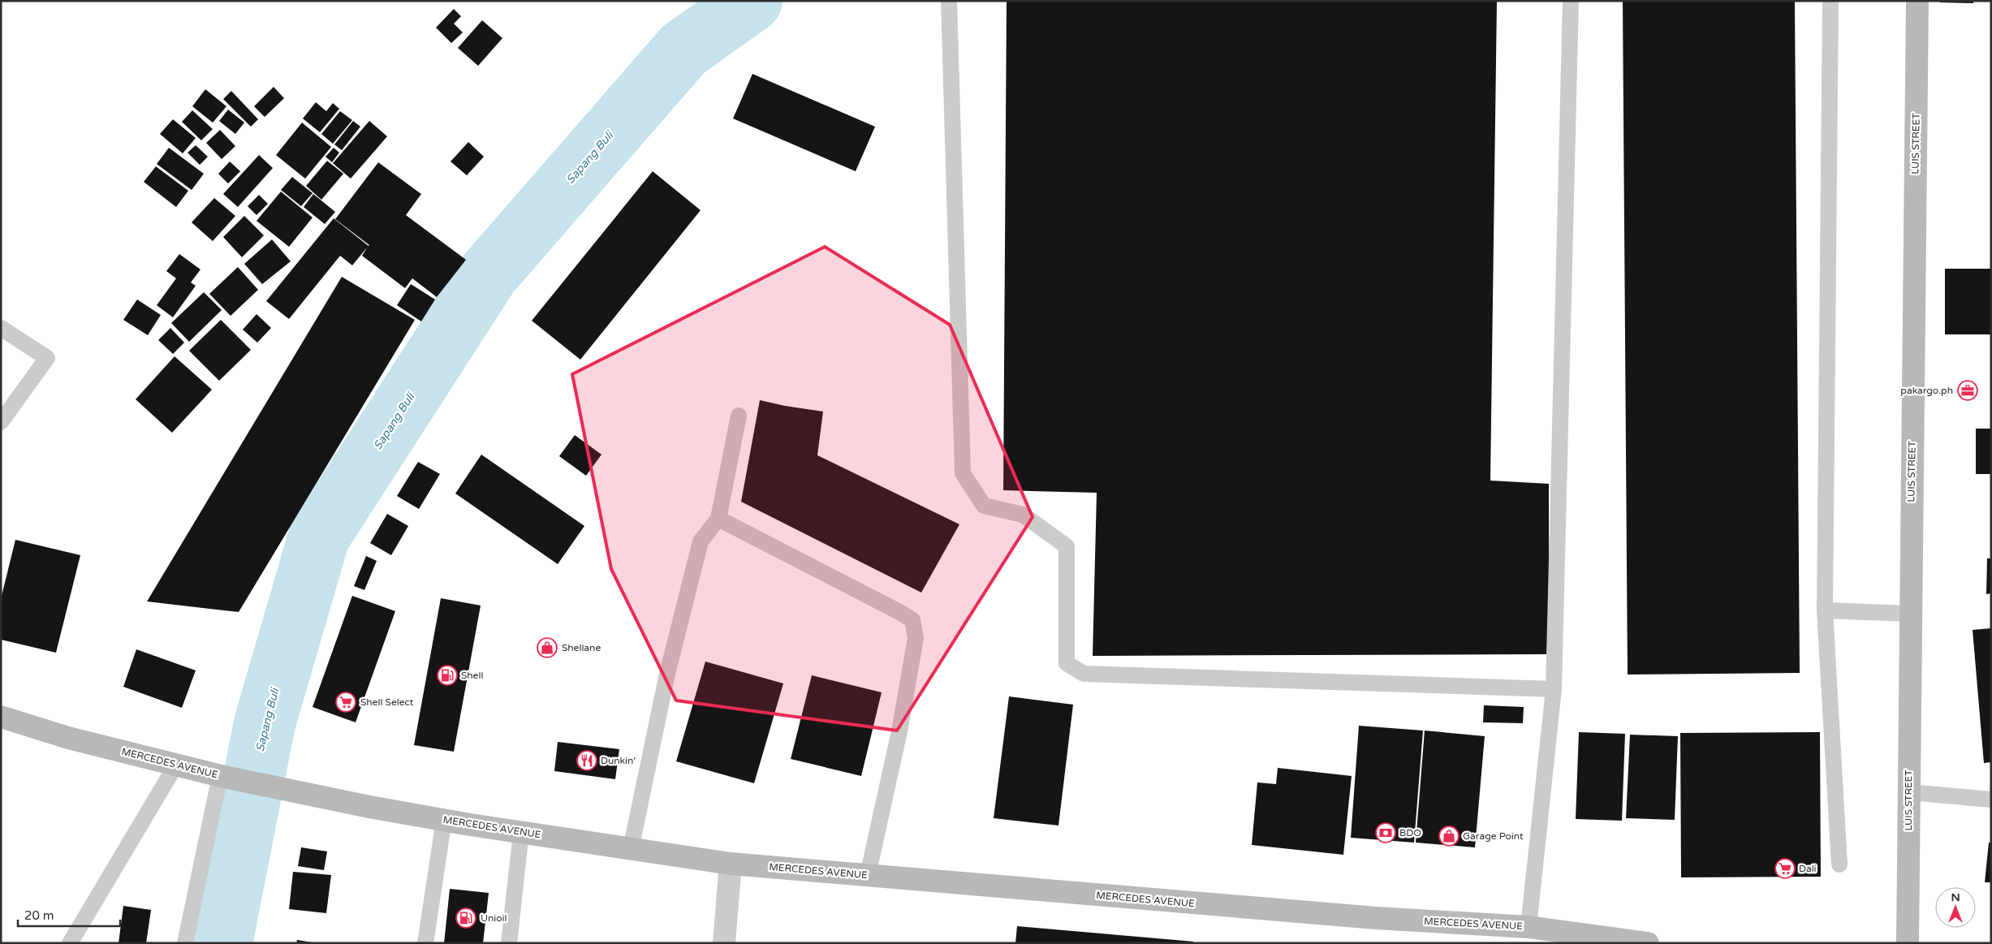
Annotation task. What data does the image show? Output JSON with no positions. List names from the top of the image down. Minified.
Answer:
{"streets":{"main road":["LUIS STREET","MERCEDES AVENUE"]},"water":["Sapang Buli"],"places":{"office":["pakargo.ph"],"shop":["Shellane","Garage Point"],"fuel station":["Shell","Unioil"],"supermarket":["Shell Select","Dali"],"restaurant":["Dunkin'"],"bank":["BDO"]},"scale_bar":"20 m","north":"top"}
